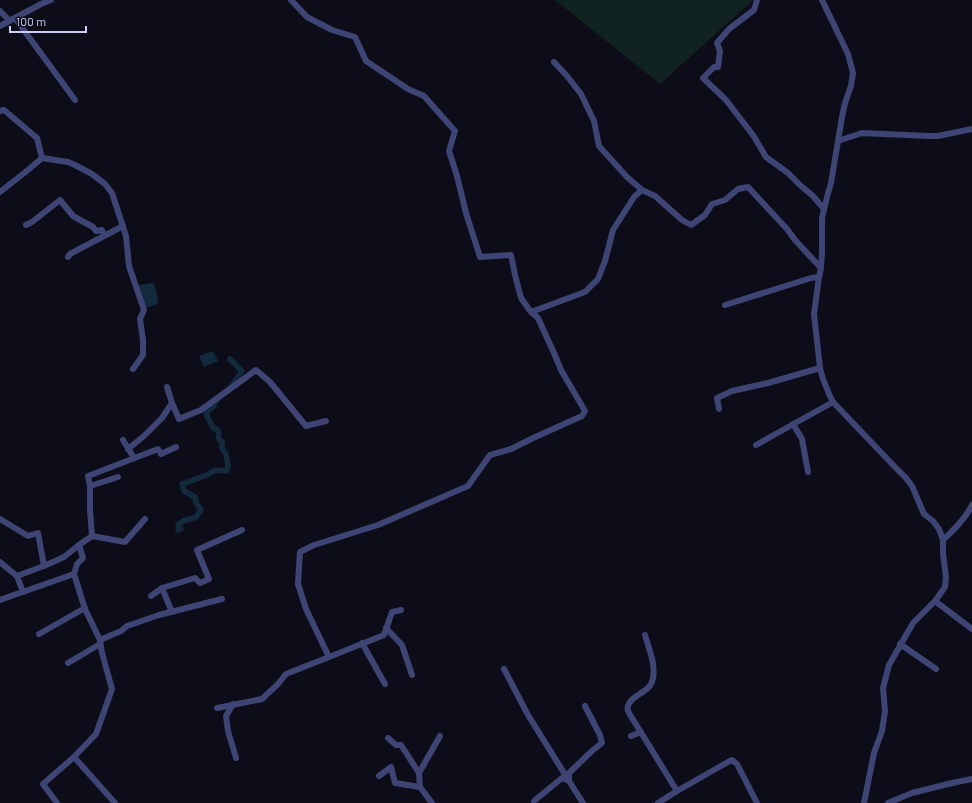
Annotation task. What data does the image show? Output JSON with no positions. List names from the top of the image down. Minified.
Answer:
{"scale_bar":"100 m"}
